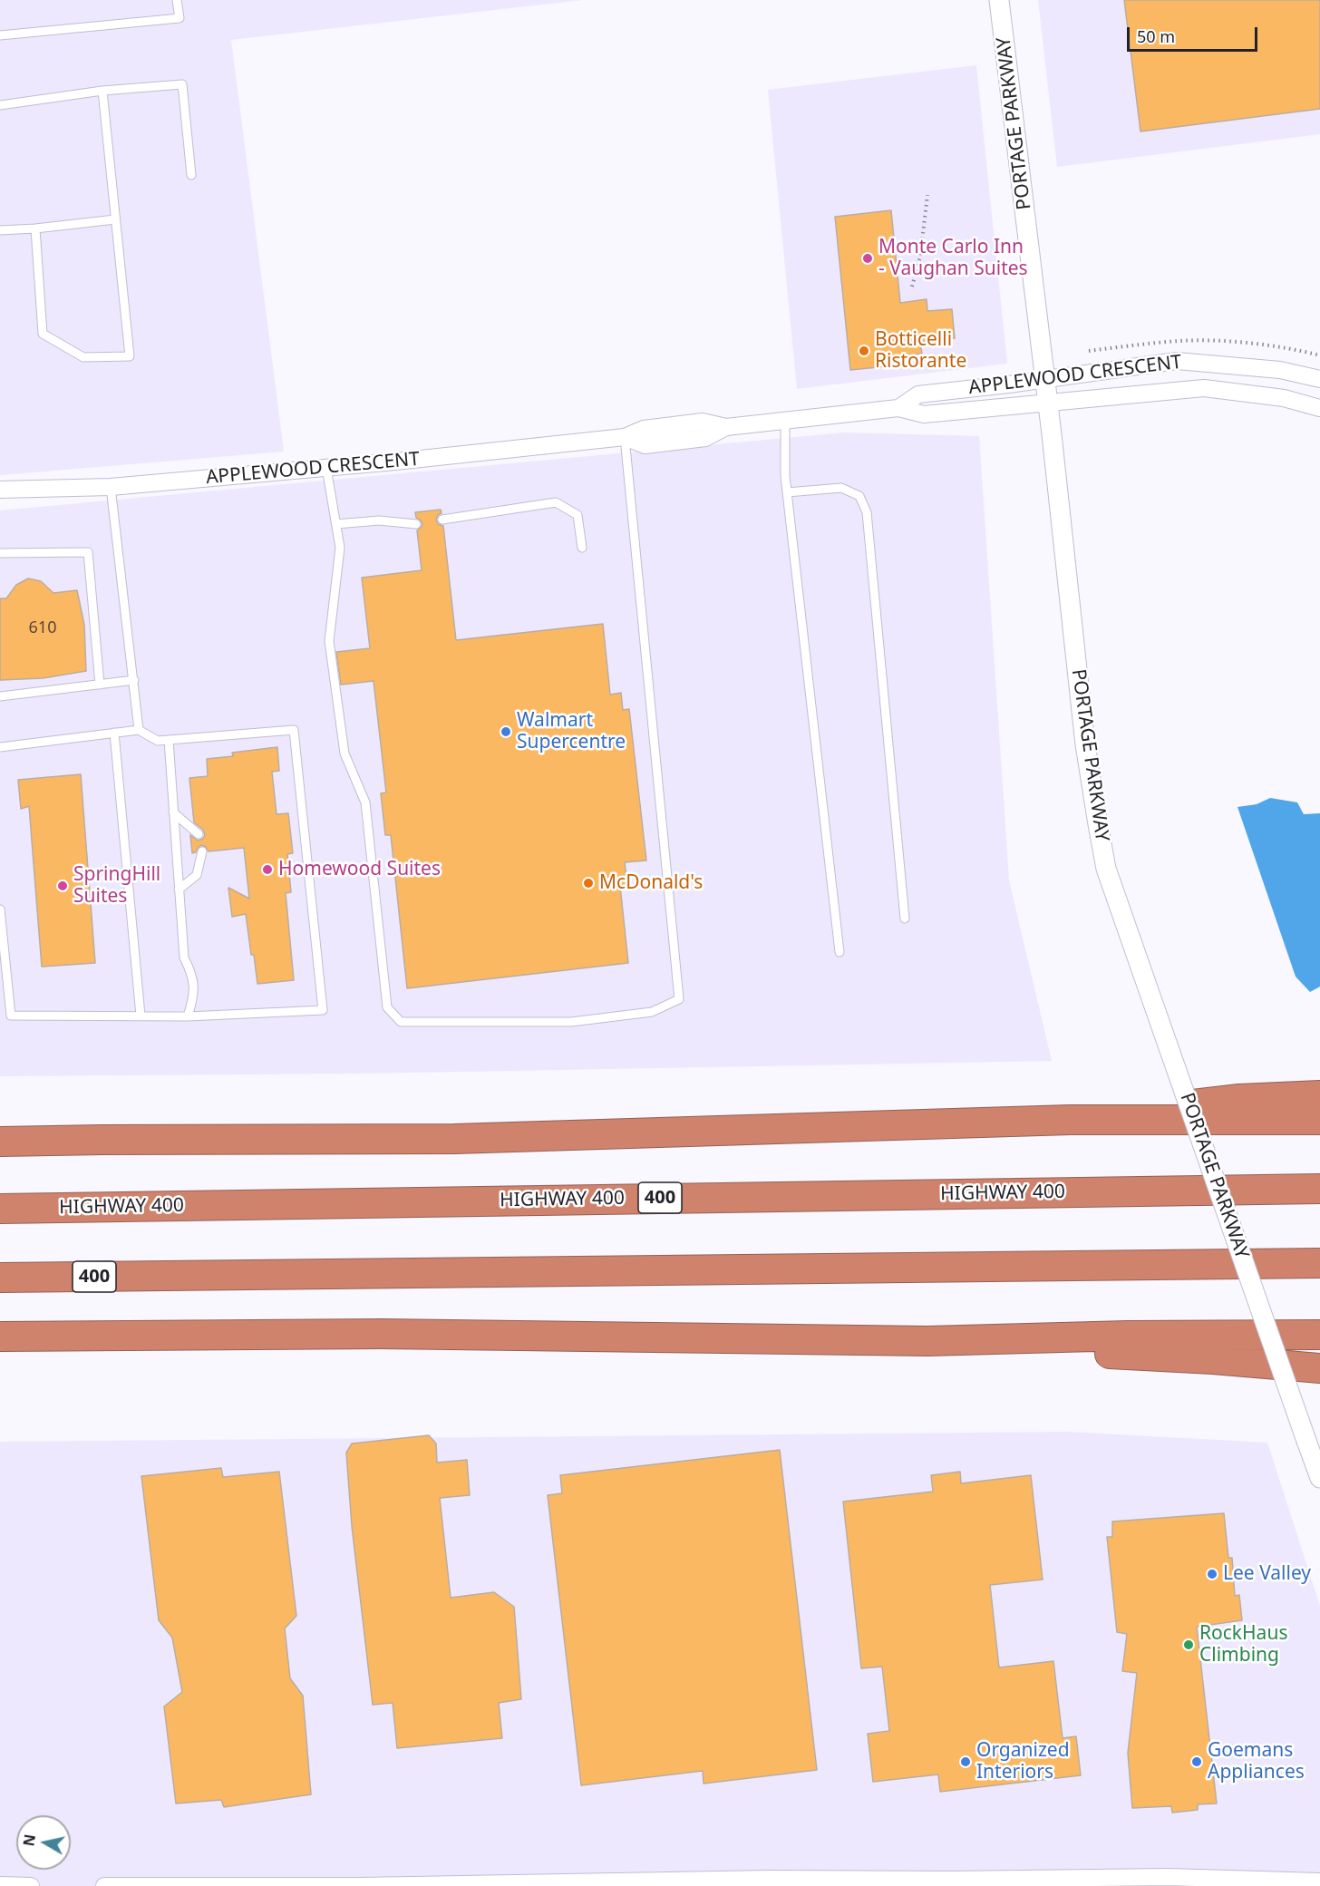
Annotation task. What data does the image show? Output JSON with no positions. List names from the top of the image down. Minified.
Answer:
{"streets":{"highway":["HIGHWAY 400","400"],"street":["PORTAGE PARKWAY","APPLEWOOD CRESCENT"]},"crossings":[["PORTAGE PARKWAY","APPLEWOOD CRESCENT"]],"places":["Monte Carlo Inn - Vaughan Suites","Botticelli Ristorante","Walmart Supercentre","Homewood Suites","McDonald's","SpringHill Suites","Lee Valley","RockHaus Climbing","Organized Interiors","Goemans Appliances"],"house_numbers":["610"],"scale_bar":"50 m","north":"left"}
